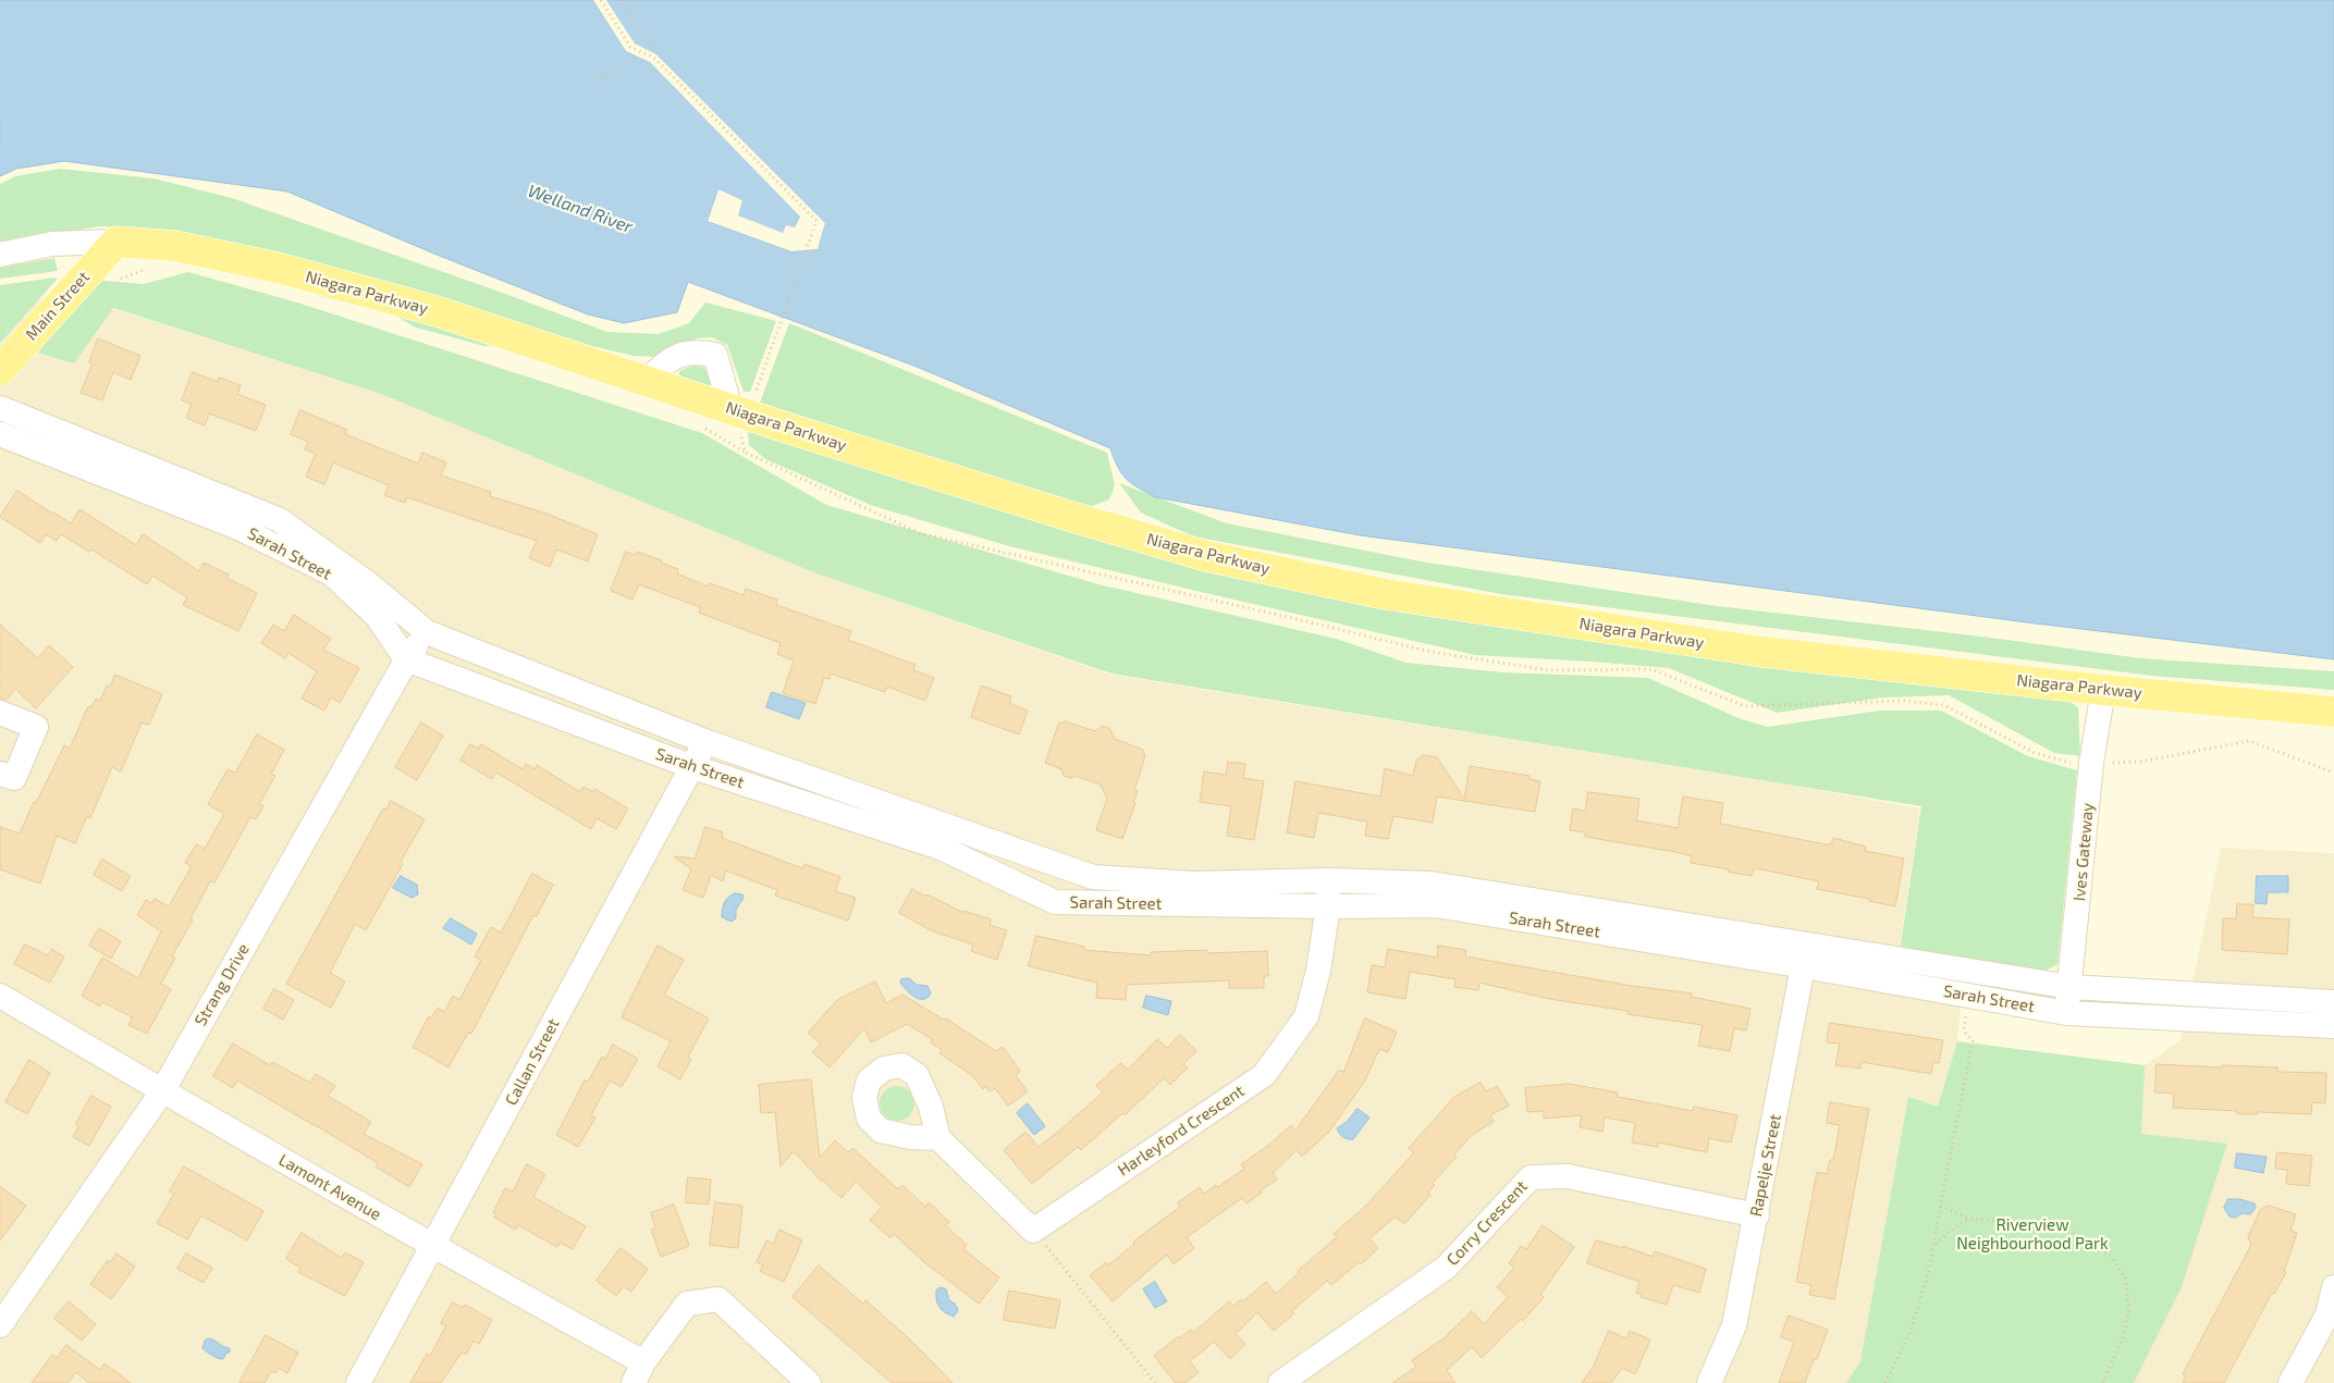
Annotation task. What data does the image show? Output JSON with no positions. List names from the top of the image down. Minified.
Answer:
{"streets":{"main road":["Niagara Parkway","Main Street"],"street":["Sarah Street","Ives Gateway","Strang Drive","Callan Street","Harleyford Crescent","Rapelje Street","Lamont Avenue","Corry Crescent"]},"crossings":[["Niagara Parkway","Main Street"],["Niagara Parkway","Ives Gateway"],["Sarah Street","Ives Gateway"],["Sarah Street","Strang Drive"],["Sarah Street","Callan Street"],["Sarah Street","Harleyford Crescent"],["Sarah Street","Rapelje Street"],["Strang Drive","Lamont Avenue"],["Callan Street","Lamont Avenue"],["Rapelje Street","Corry Crescent"]],"water":["Welland River"],"parks":["Riverview Neighbourhood Park"]}
